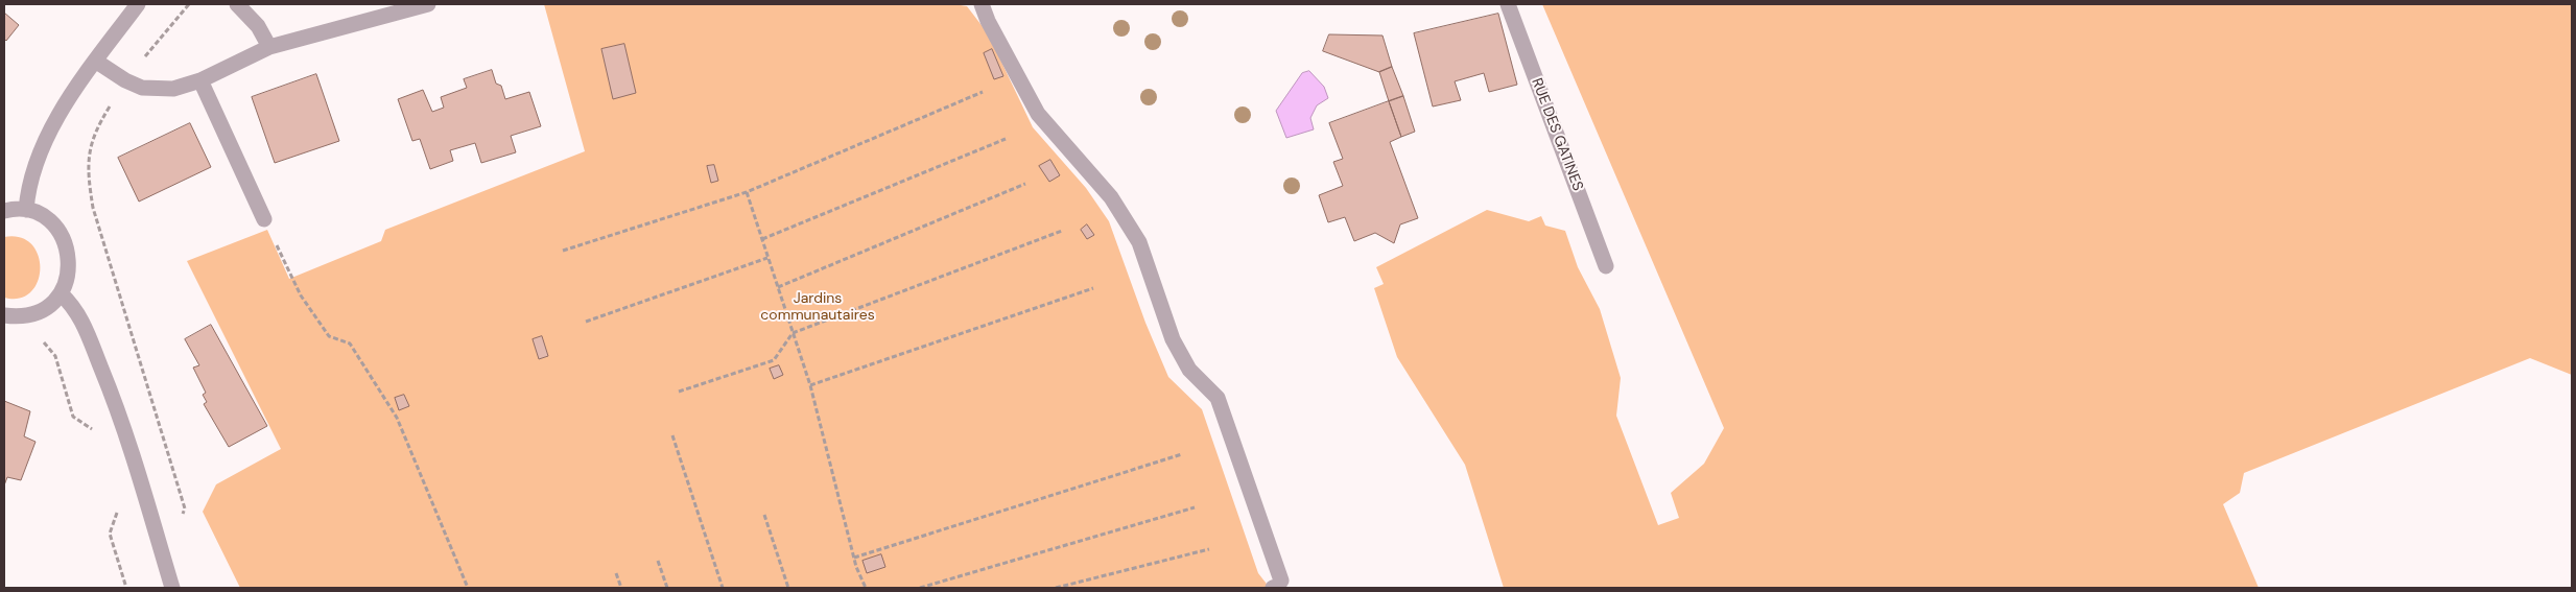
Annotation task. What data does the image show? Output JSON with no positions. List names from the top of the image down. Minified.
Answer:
{"streets":{"street":["RUE DES GATINES"]},"parks":["Jardins communautaires"]}
